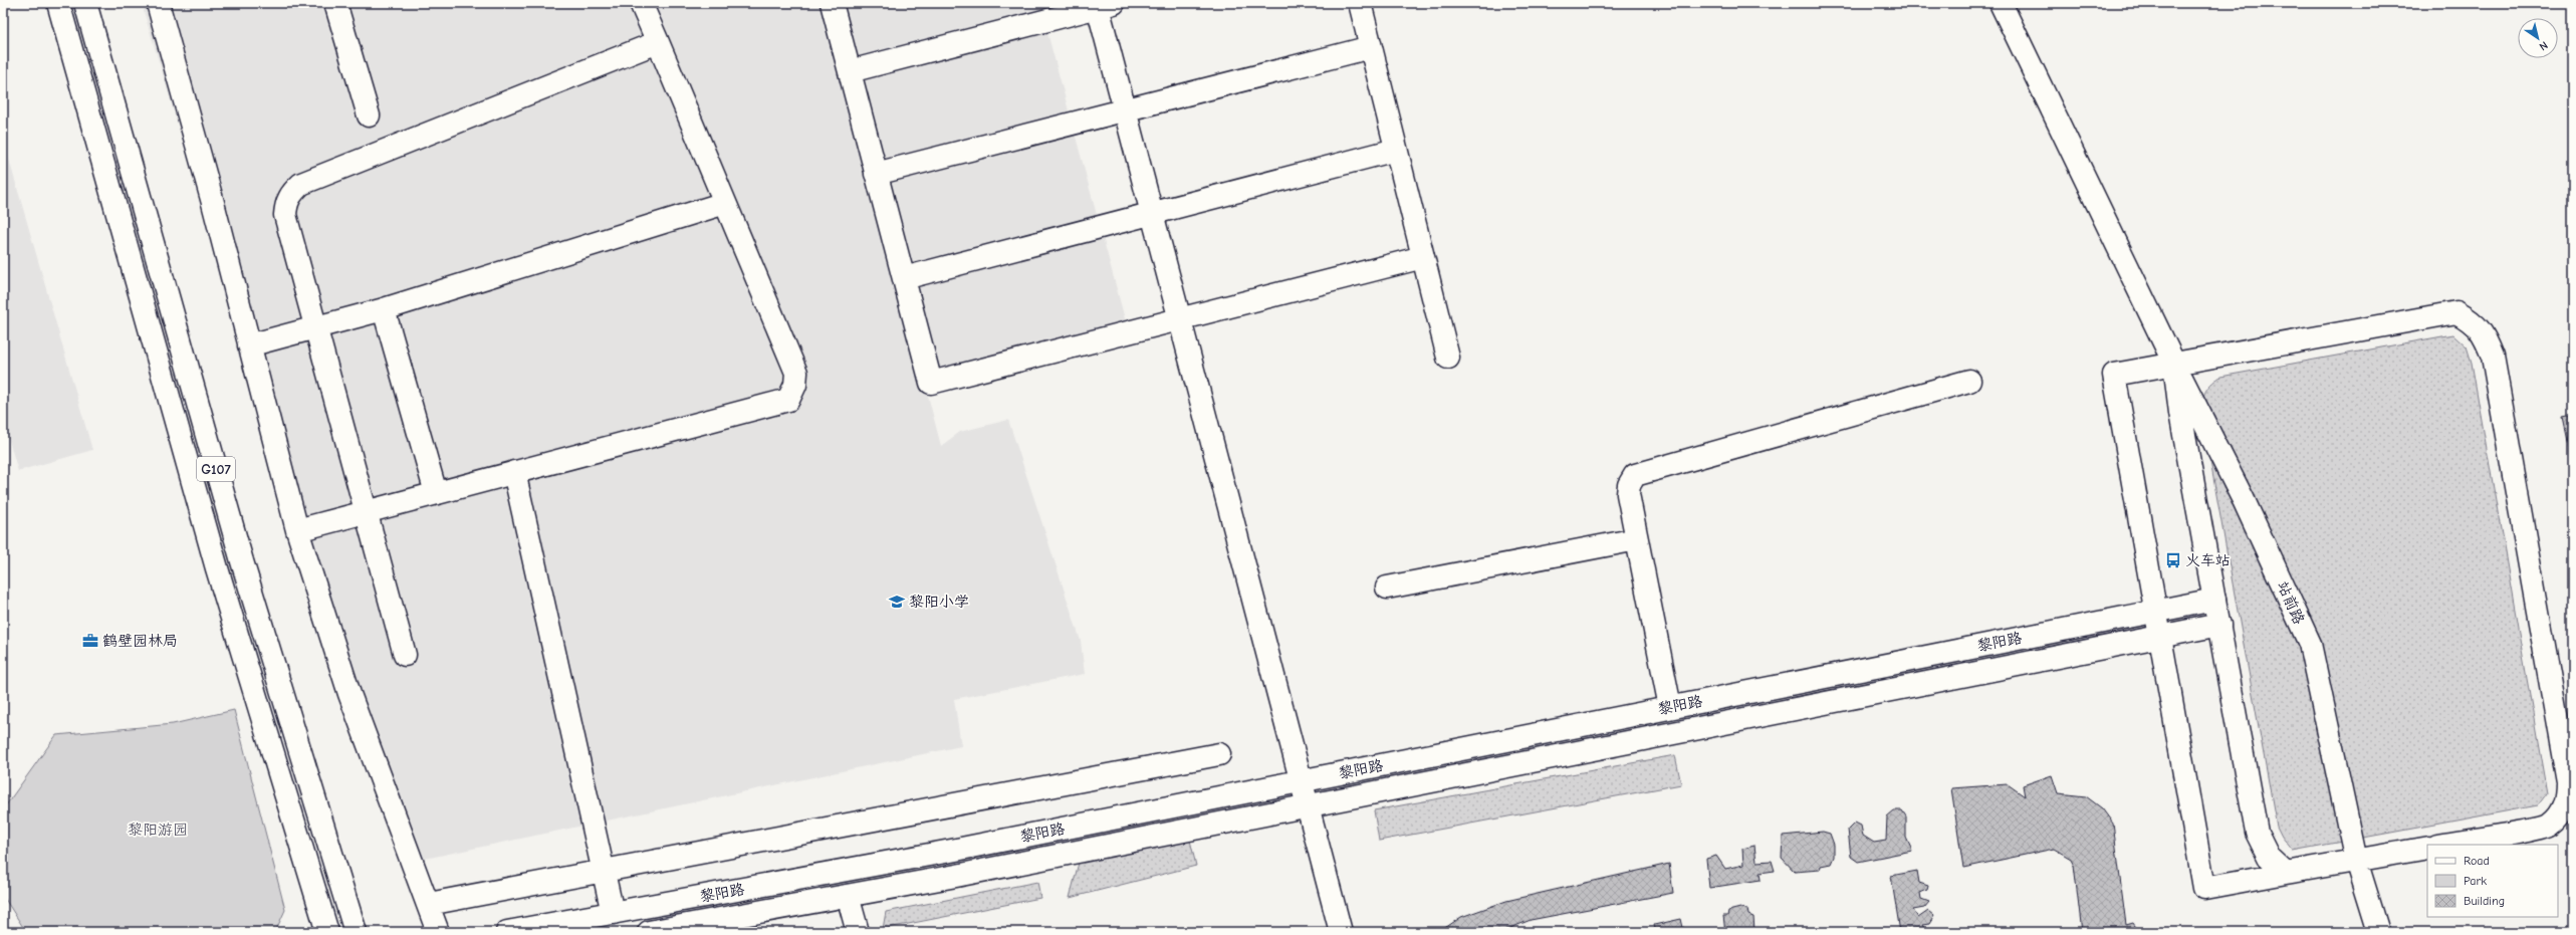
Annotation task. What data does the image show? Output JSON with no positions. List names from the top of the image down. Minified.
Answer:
{"streets":{"main road":["G107","站前路","黎阳路"]},"parks":["黎阳游园"],"places":{"bus stop":["火车站"],"school or university":["黎阳小学"],"office":["鹤壁园林局"]},"legend":["Road","Park","Building"],"north":"bottom right"}
